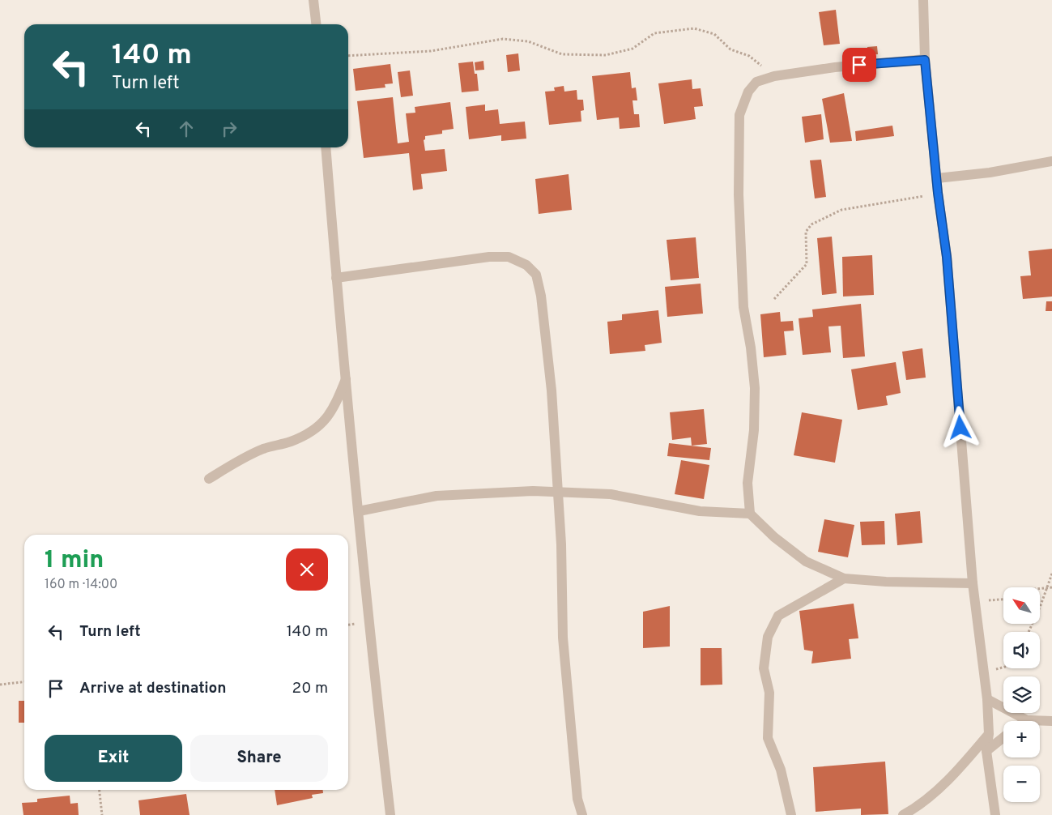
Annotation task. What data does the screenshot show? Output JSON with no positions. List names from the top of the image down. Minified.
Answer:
{"north":"top left","page":{"turn":["140 m","Turn left"],"heading":["1 min","160 m · 14:00"],"map_buttons":["+","−"],"list":[{"name":"Turn left","value":"140 m"},{"name":"Arrive at destination","value":"20 m"}],"buttons":["Exit","Share"]}}
